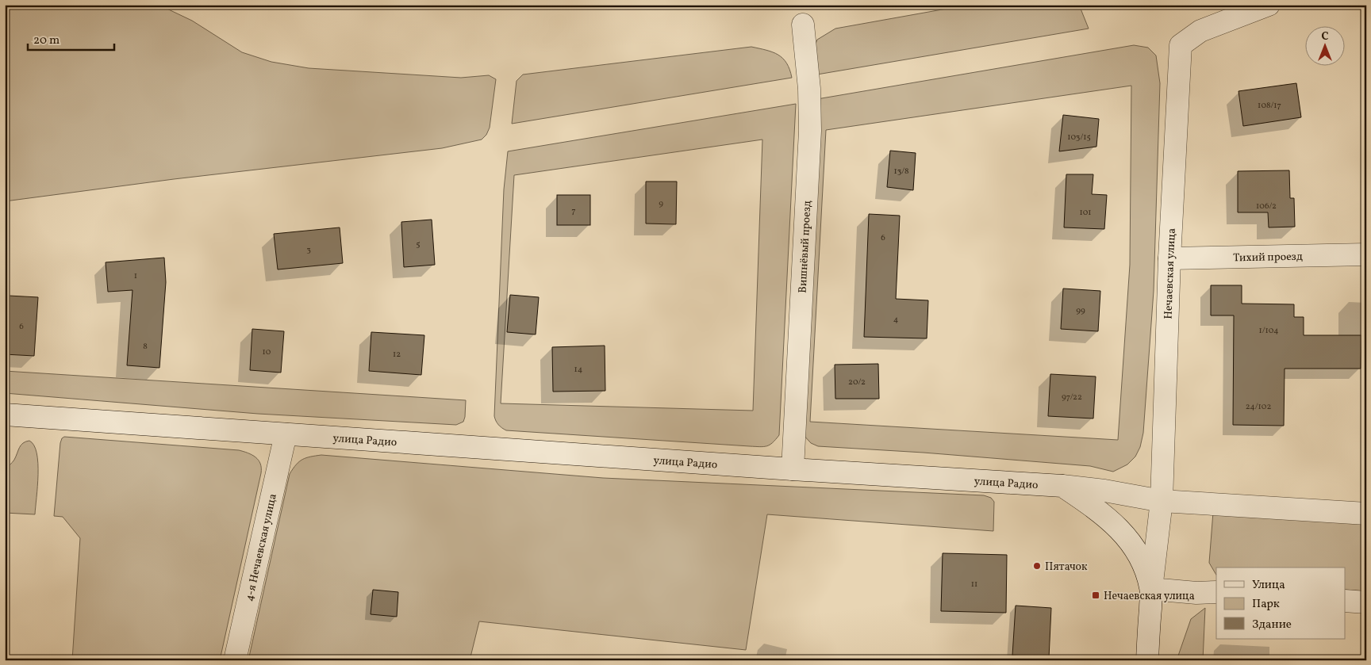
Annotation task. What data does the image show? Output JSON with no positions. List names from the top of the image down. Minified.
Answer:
{"streets":{"street":["Вишнёвый проезд","Тихий проезд","Нечаевская улица","улица Радио","4-я Нечаевская улица"]},"crossings":[["Вишнёвый проезд","улица Радио"],["Тихий проезд","Нечаевская улица"],["Нечаевская улица","улица Радио"],["улица Радио","4-я Нечаевская улица"]],"places":{"other":["Пятачок"],"transit":["Нечаевская улица"]},"house_numbers":["108/17","103/15","13/8","9","106/2","7","101","6","5","3","1","99","4","6","1/104","8","10","12","14","20/2","97/22","24/102","11"],"legend":["Улица","Парк","Здание"],"scale_bar":"20 m","north":"top"}
